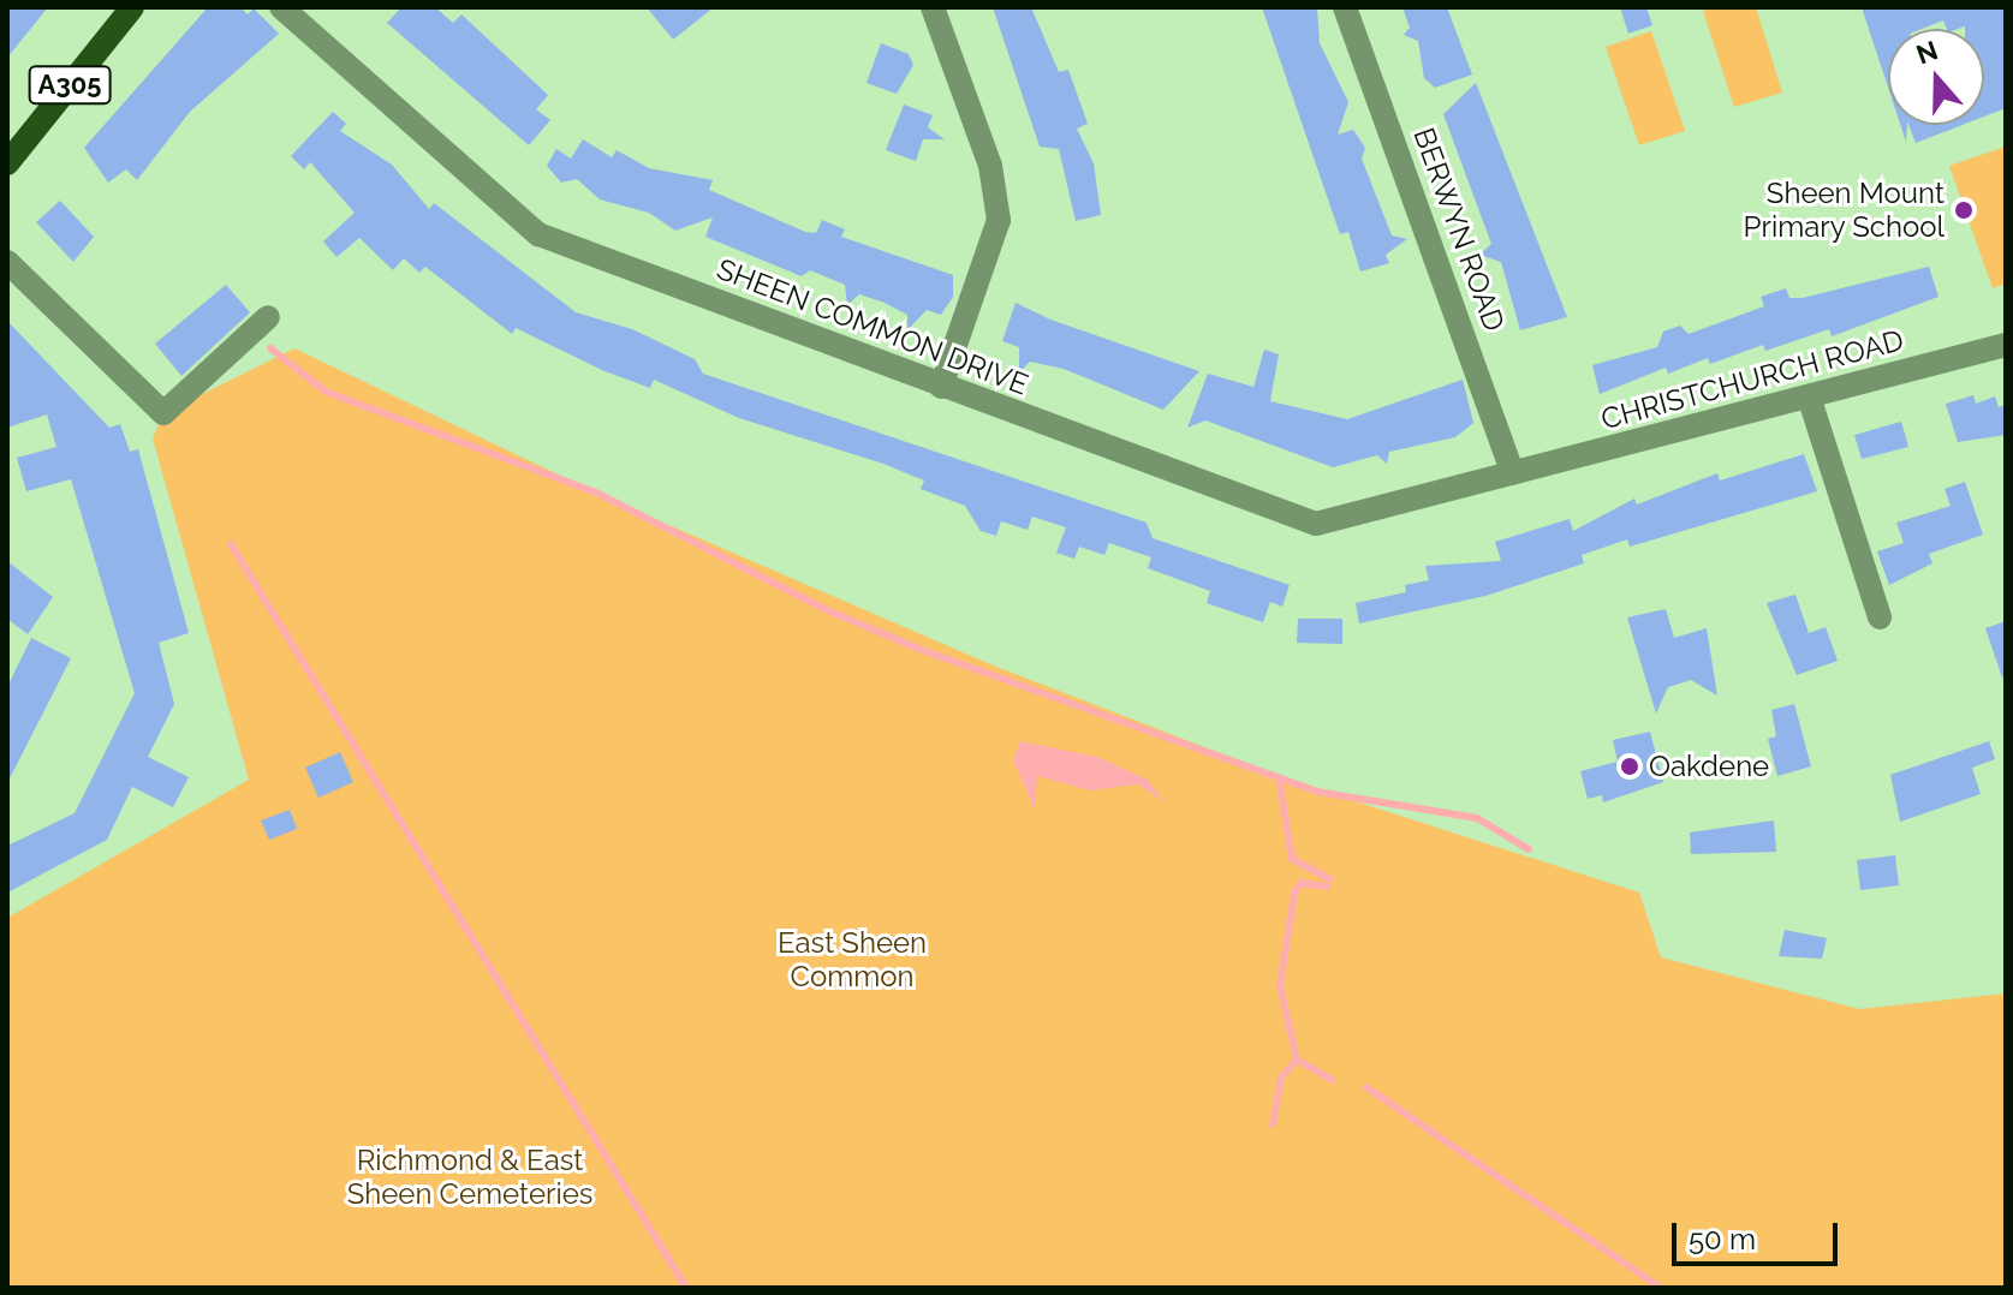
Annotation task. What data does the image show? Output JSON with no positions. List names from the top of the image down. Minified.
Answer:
{"streets":{"main road":["A305"],"street":["BERWYN ROAD","SHEEN COMMON DRIVE","CHRISTCHURCH ROAD"]},"crossings":[["BERWYN ROAD","SHEEN COMMON DRIVE"],["BERWYN ROAD","CHRISTCHURCH ROAD"],["SHEEN COMMON DRIVE","CHRISTCHURCH ROAD"]],"parks":["East Sheen Common","Richmond & East Sheen Cemeteries"],"places":["Sheen Mount Primary School","Oakdene"],"scale_bar":"50 m","north":"top"}
